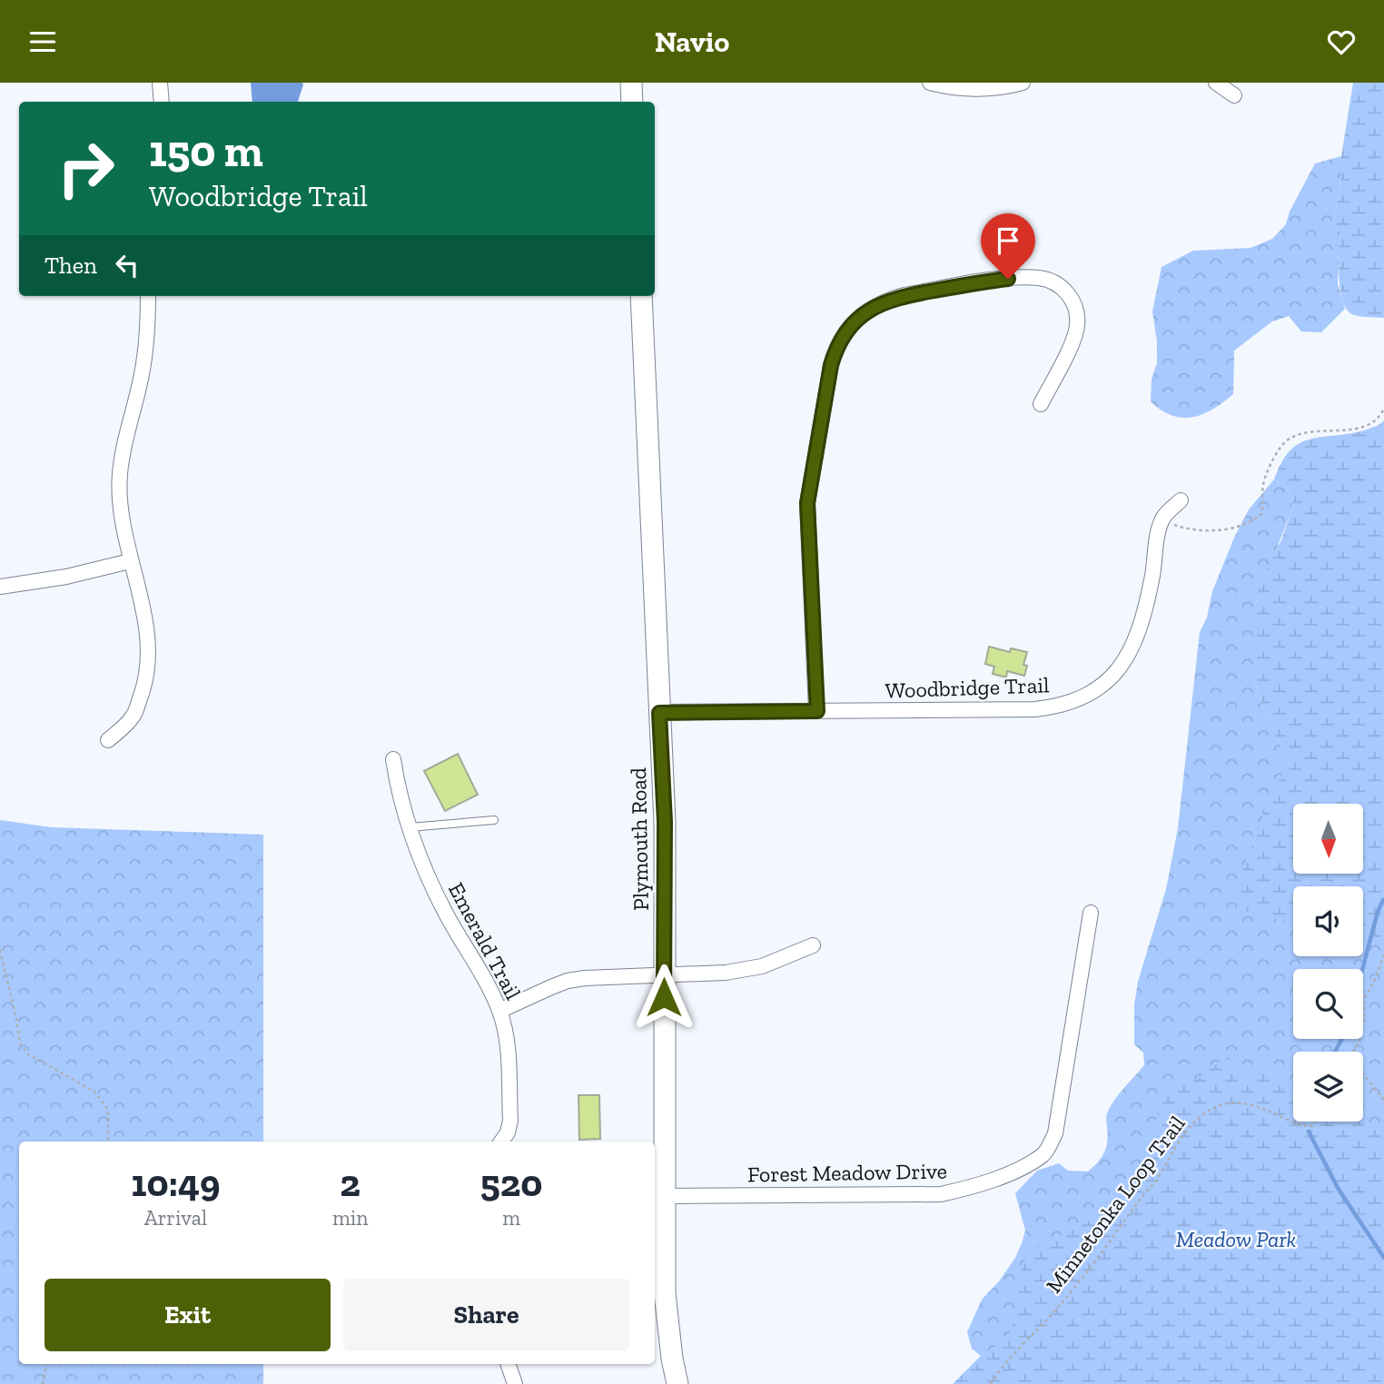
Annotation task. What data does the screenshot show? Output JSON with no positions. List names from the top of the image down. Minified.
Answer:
{"streets":{"main road":["Plymouth Road"],"street":["Woodbridge Trail","Emerald Trail","Forest Meadow Drive"],"path":["Minnetonka Loop Trail"]},"crossings":[["Woodbridge Trail","Plymouth Road"],["Plymouth Road","Forest Meadow Drive"]],"parks":["Meadow Park"],"north":"bottom","page":{"header":"Navio","turn":["150 m","Woodbridge Trail"],"then":"Then","eta":["10:49","Arrival","2","min","520","m"],"buttons":["Exit","Share"]}}
